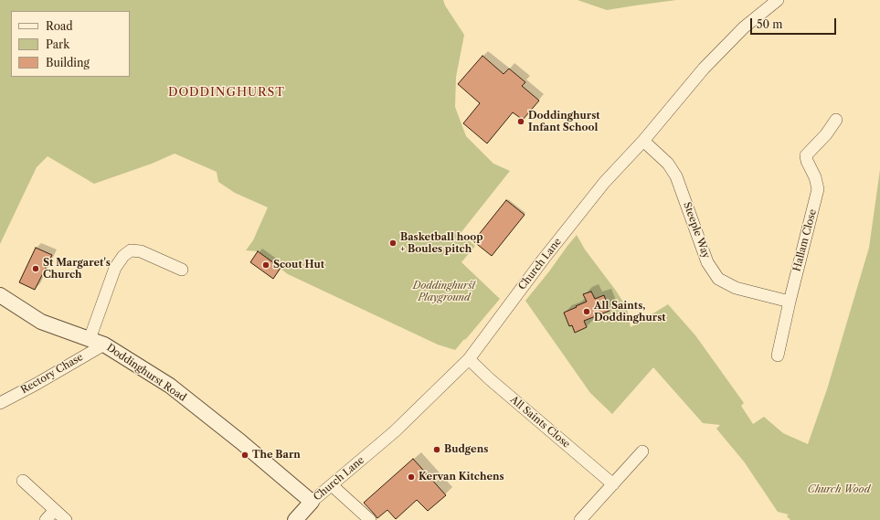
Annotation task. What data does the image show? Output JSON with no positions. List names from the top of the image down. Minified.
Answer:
{"streets":{"street":["Steeple Way","Hallam Close","Church Lane","Doddinghurst Road","Rectory Chase","All Saints Close"]},"crossings":[["Steeple Way","Hallam Close"],["Steeple Way","Church Lane"],["Church Lane","Doddinghurst Road"],["Church Lane","All Saints Close"],["Doddinghurst Road","Rectory Chase"]],"districts":["DODDINGHURST"],"parks":["Doddinghurst Playground","Church Wood"],"places":["Doddinghurst Infant School","Basketball hoop + Boules pitch","Scout Hut","St Margaret's Church","All Saints, Doddinghurst","Budgens","The Barn","Kervan Kitchens"],"legend":["Road","Park","Building"],"scale_bar":"50 m"}
